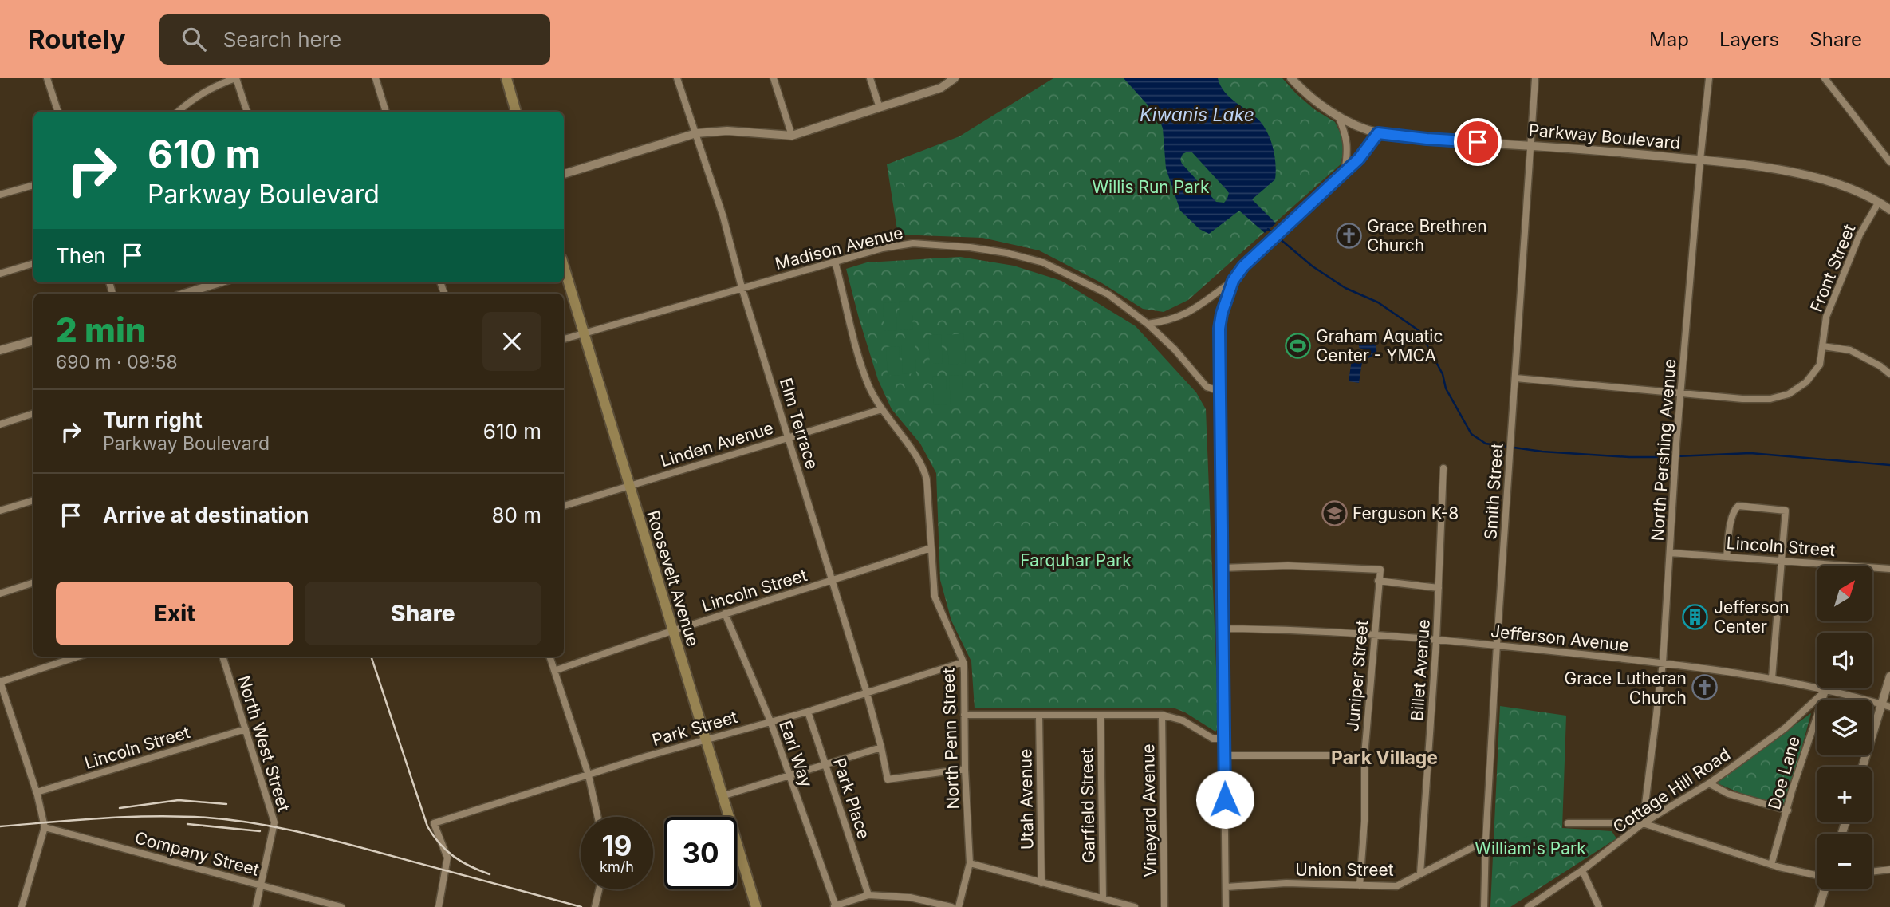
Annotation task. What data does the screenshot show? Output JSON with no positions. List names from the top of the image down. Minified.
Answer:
{"streets":{"main road":["Roosevelt Avenue"],"street":["Parkway Boulevard","Madison Avenue","Front Street","Elm Terrace","Linden Avenue","North Pershing Avenue","Smith Street","Lincoln Street","Jefferson Avenue","Billet Avenue","Juniper Street","Park Street","North Penn Street","North West Street","Earl Way","Doe Lane","Cottage Hill Road","Park Place","Utah Avenue","Garfield Street","Vineyard Avenue","Company Street","Union Street"]},"crossings":[["Parkway Boulevard","Front Street"],["Parkway Boulevard","North Pershing Avenue"],["Parkway Boulevard","Smith Street"],["Madison Avenue","Elm Terrace"],["Madison Avenue","Roosevelt Avenue"],["Madison Avenue","North Penn Street"],["Front Street","North Pershing Avenue"],["Front Street","Smith Street"],["Elm Terrace","Linden Avenue"],["Elm Terrace","Lincoln Street"],["Elm Terrace","Park Street"],["Elm Terrace","North Penn Street"],["Linden Avenue","Roosevelt Avenue"],["Linden Avenue","North Penn Street"],["North Pershing Avenue","Lincoln Street"],["North Pershing Avenue","Jefferson Avenue"],["North Pershing Avenue","Cottage Hill Road"],["Smith Street","Jefferson Avenue"],["Smith Street","Union Street"],["Lincoln Street","Roosevelt Avenue"],["Lincoln Street","North Penn Street"],["Lincoln Street","North West Street"],["Lincoln Street","Earl Way"],["Roosevelt Avenue","Park Street"],["Jefferson Avenue","Billet Avenue"],["Jefferson Avenue","Juniper Street"],["Jefferson Avenue","Doe Lane"],["Jefferson Avenue","Cottage Hill Road"],["Billet Avenue","Union Street"],["Juniper Street","Union Street"],["Park Street","North Penn Street"],["Park Street","Earl Way"],["Park Street","Park Place"],["North West Street","Company Street"],["Doe Lane","Cottage Hill Road"]],"districts":["Park Village"],"water":["Kiwanis Lake"],"parks":["Willis Run Park","Farquhar Park","William's Park"],"places":{"church":["Grace Brethren Church","Grace Lutheran Church"],"sports":["Graham Aquatic Center - YMCA"],"school or university":["Ferguson K-8"],"building":["Jefferson Center"]},"north":"top right","page":{"header":"Routely","search":"Search here","nav":["Map","Layers","Share"],"turn":["610 m","Parkway Boulevard"],"then":"Then","heading":["2 min","690 m · 09:58"],"list":[{"name":"Turn right","note":"Parkway Boulevard","value":"610 m"},{"name":"Arrive at destination","value":"80 m"}],"map_buttons":["+","−"],"buttons":["Exit","Share"],"speed":"19 km/h","limit":"30"}}
